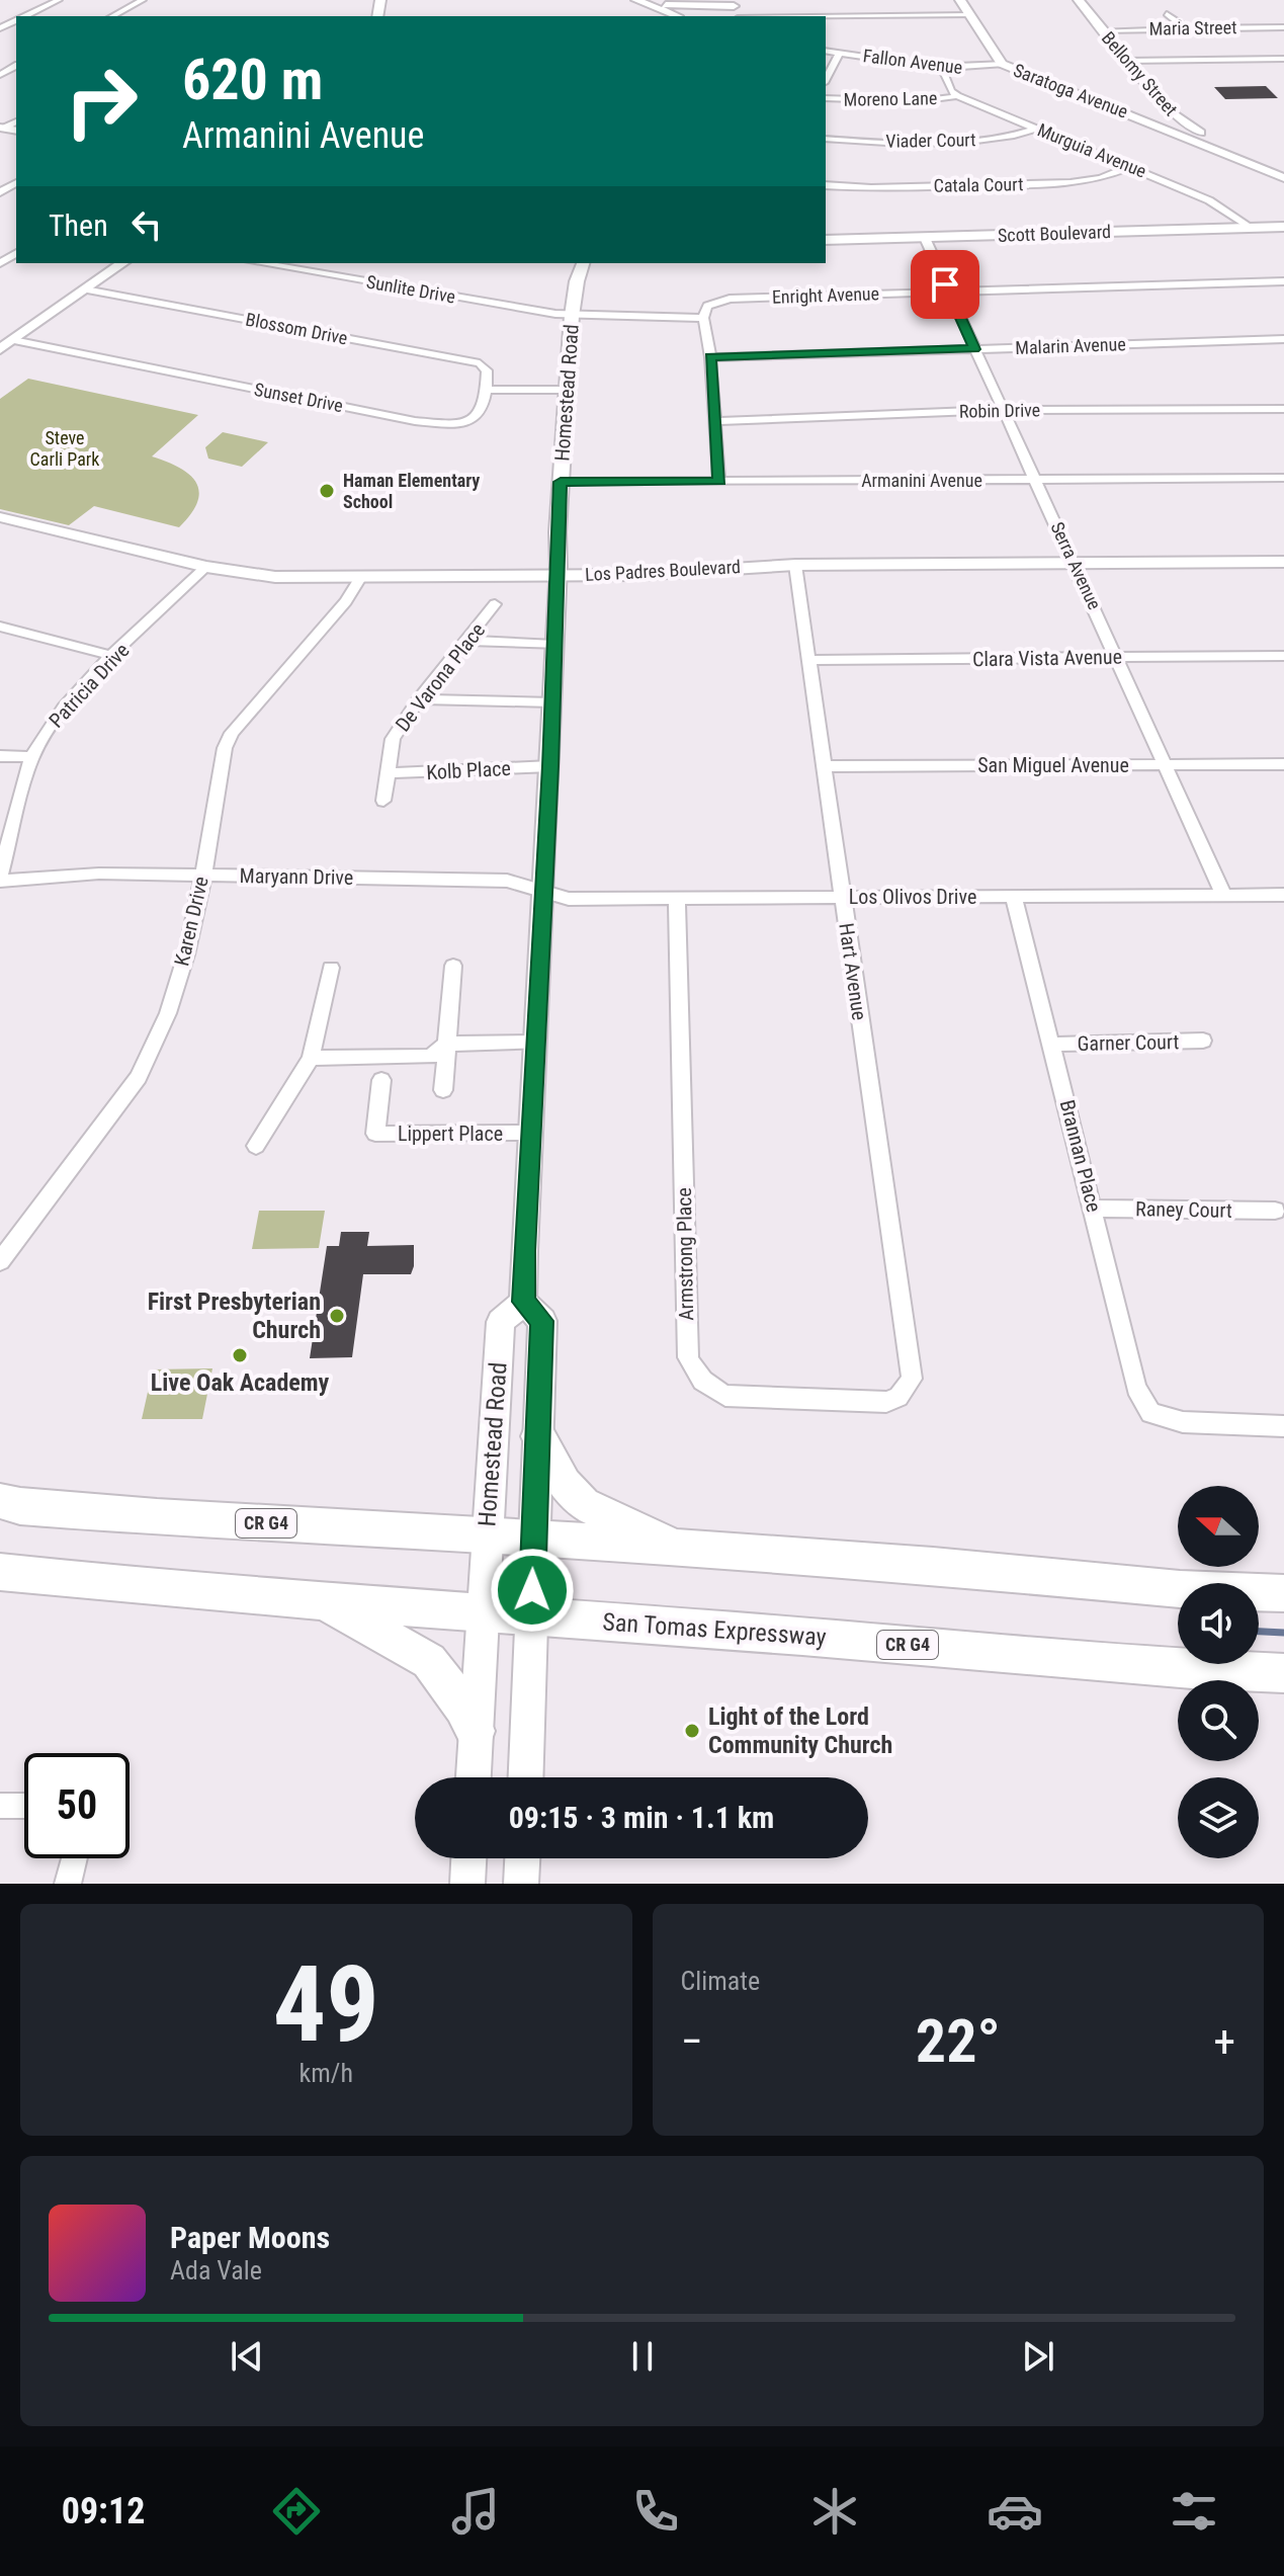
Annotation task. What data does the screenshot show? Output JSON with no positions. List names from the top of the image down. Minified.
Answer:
{"streets":{"highway":["CR G4","San Tomas Expressway"],"main road":["Bellomy Street","Saratoga Avenue","Scott Boulevard","Homestead Road"],"street":["Maria Street","Fallon Avenue","Moreno Lane","Viader Court","Murguia Avenue","Catala Court","Sunlite Drive","Enright Avenue","Blossom Drive","Malarin Avenue","Sunset Drive","Robin Drive","Armanini Avenue","Serra Avenue","Los Padres Boulevard","Clara Vista Avenue","De Varona Place","Patricia Drive","San Miguel Avenue","Kolb Place","Maryann Drive","Los Olivos Drive","Karen Drive","Hart Avenue","Garner Court","Lippert Place","Brannan Place","Raney Court","Armstrong Place"]},"crossings":[["Maria Street","Bellomy Street"],["Fallon Avenue","Saratoga Avenue"],["Bellomy Street","Saratoga Avenue"],["Moreno Lane","Murguia Avenue"],["Viader Court","Murguia Avenue"],["Murguia Avenue","Catala Court"],["Murguia Avenue","Scott Boulevard"],["Scott Boulevard","Serra Avenue"],["Sunlite Drive","Homestead Road"],["Enright Avenue","Serra Avenue"],["Blossom Drive","Sunset Drive"],["Malarin Avenue","Serra Avenue"],["Homestead Road","Armanini Avenue"],["Homestead Road","Los Padres Boulevard"],["Homestead Road","Kolb Place"],["Homestead Road","Maryann Drive"],["Homestead Road","Los Olivos Drive"],["Homestead Road","Lippert Place"],["Homestead Road","CR G4"],["Homestead Road","San Tomas Expressway"],["Robin Drive","Serra Avenue"],["Armanini Avenue","Serra Avenue"],["Serra Avenue","Los Padres Boulevard"],["Serra Avenue","Clara Vista Avenue"],["Serra Avenue","San Miguel Avenue"],["Serra Avenue","Los Olivos Drive"],["Los Padres Boulevard","Patricia Drive"],["Los Padres Boulevard","Karen Drive"],["Los Padres Boulevard","Hart Avenue"],["Clara Vista Avenue","Hart Avenue"],["De Varona Place","Kolb Place"],["Patricia Drive","Maryann Drive"],["San Miguel Avenue","Hart Avenue"],["Maryann Drive","Los Olivos Drive"],["Maryann Drive","Karen Drive"],["Los Olivos Drive","Hart Avenue"],["Los Olivos Drive","Brannan Place"],["Los Olivos Drive","Armstrong Place"],["Hart Avenue","Armstrong Place"],["Garner Court","Brannan Place"],["Brannan Place","Raney Court"]],"parks":["Steve Carli Park"],"places":["Haman Elementary School","First Presbyterian Church","Live Oak Academy","Light of the Lord Community Church"],"north":"left","page":{"turn":["620 m","Armanini Avenue"],"then":"Then","limit":"50","trip":"09:15 · 3 min · 1.1 km","tile":[["49","km/h"],"Climate"],"heat":["−","22°","+"],"song":["Paper Moons","Ada Vale"],"tabs":"09:12"}}
